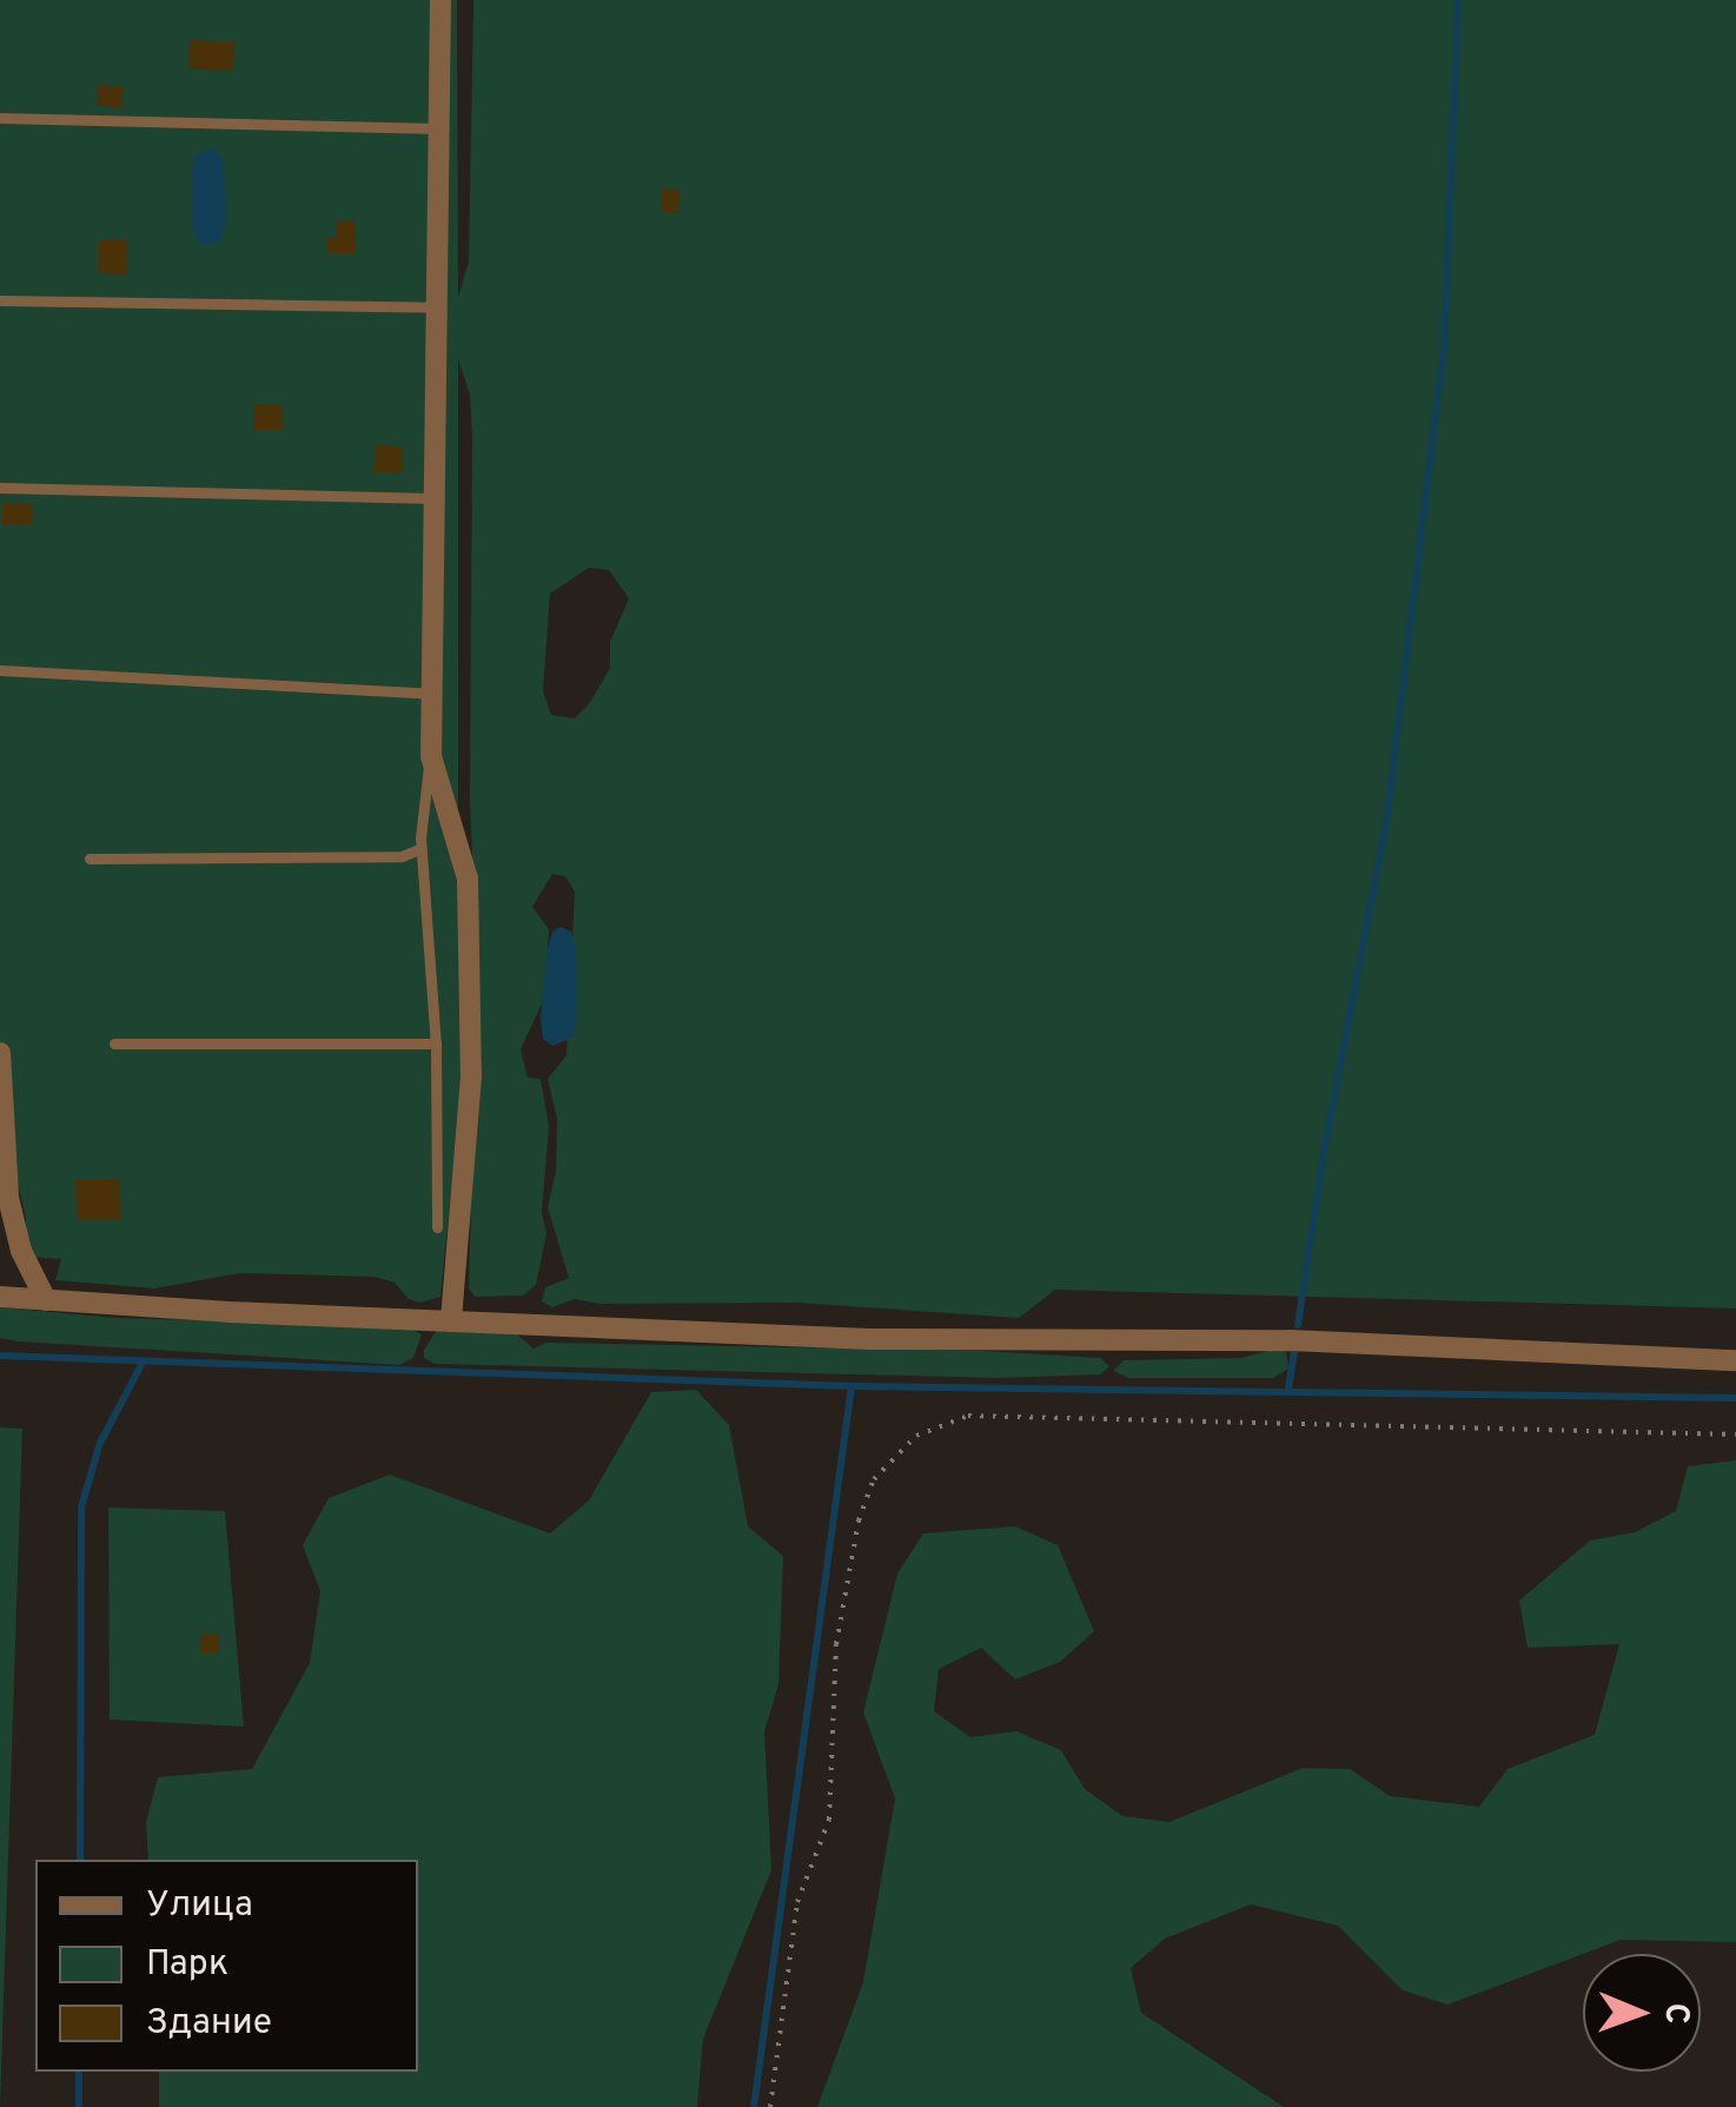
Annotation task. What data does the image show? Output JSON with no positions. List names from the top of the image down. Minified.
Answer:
{"legend":["Улица","Парк","Здание"],"north":"right"}
